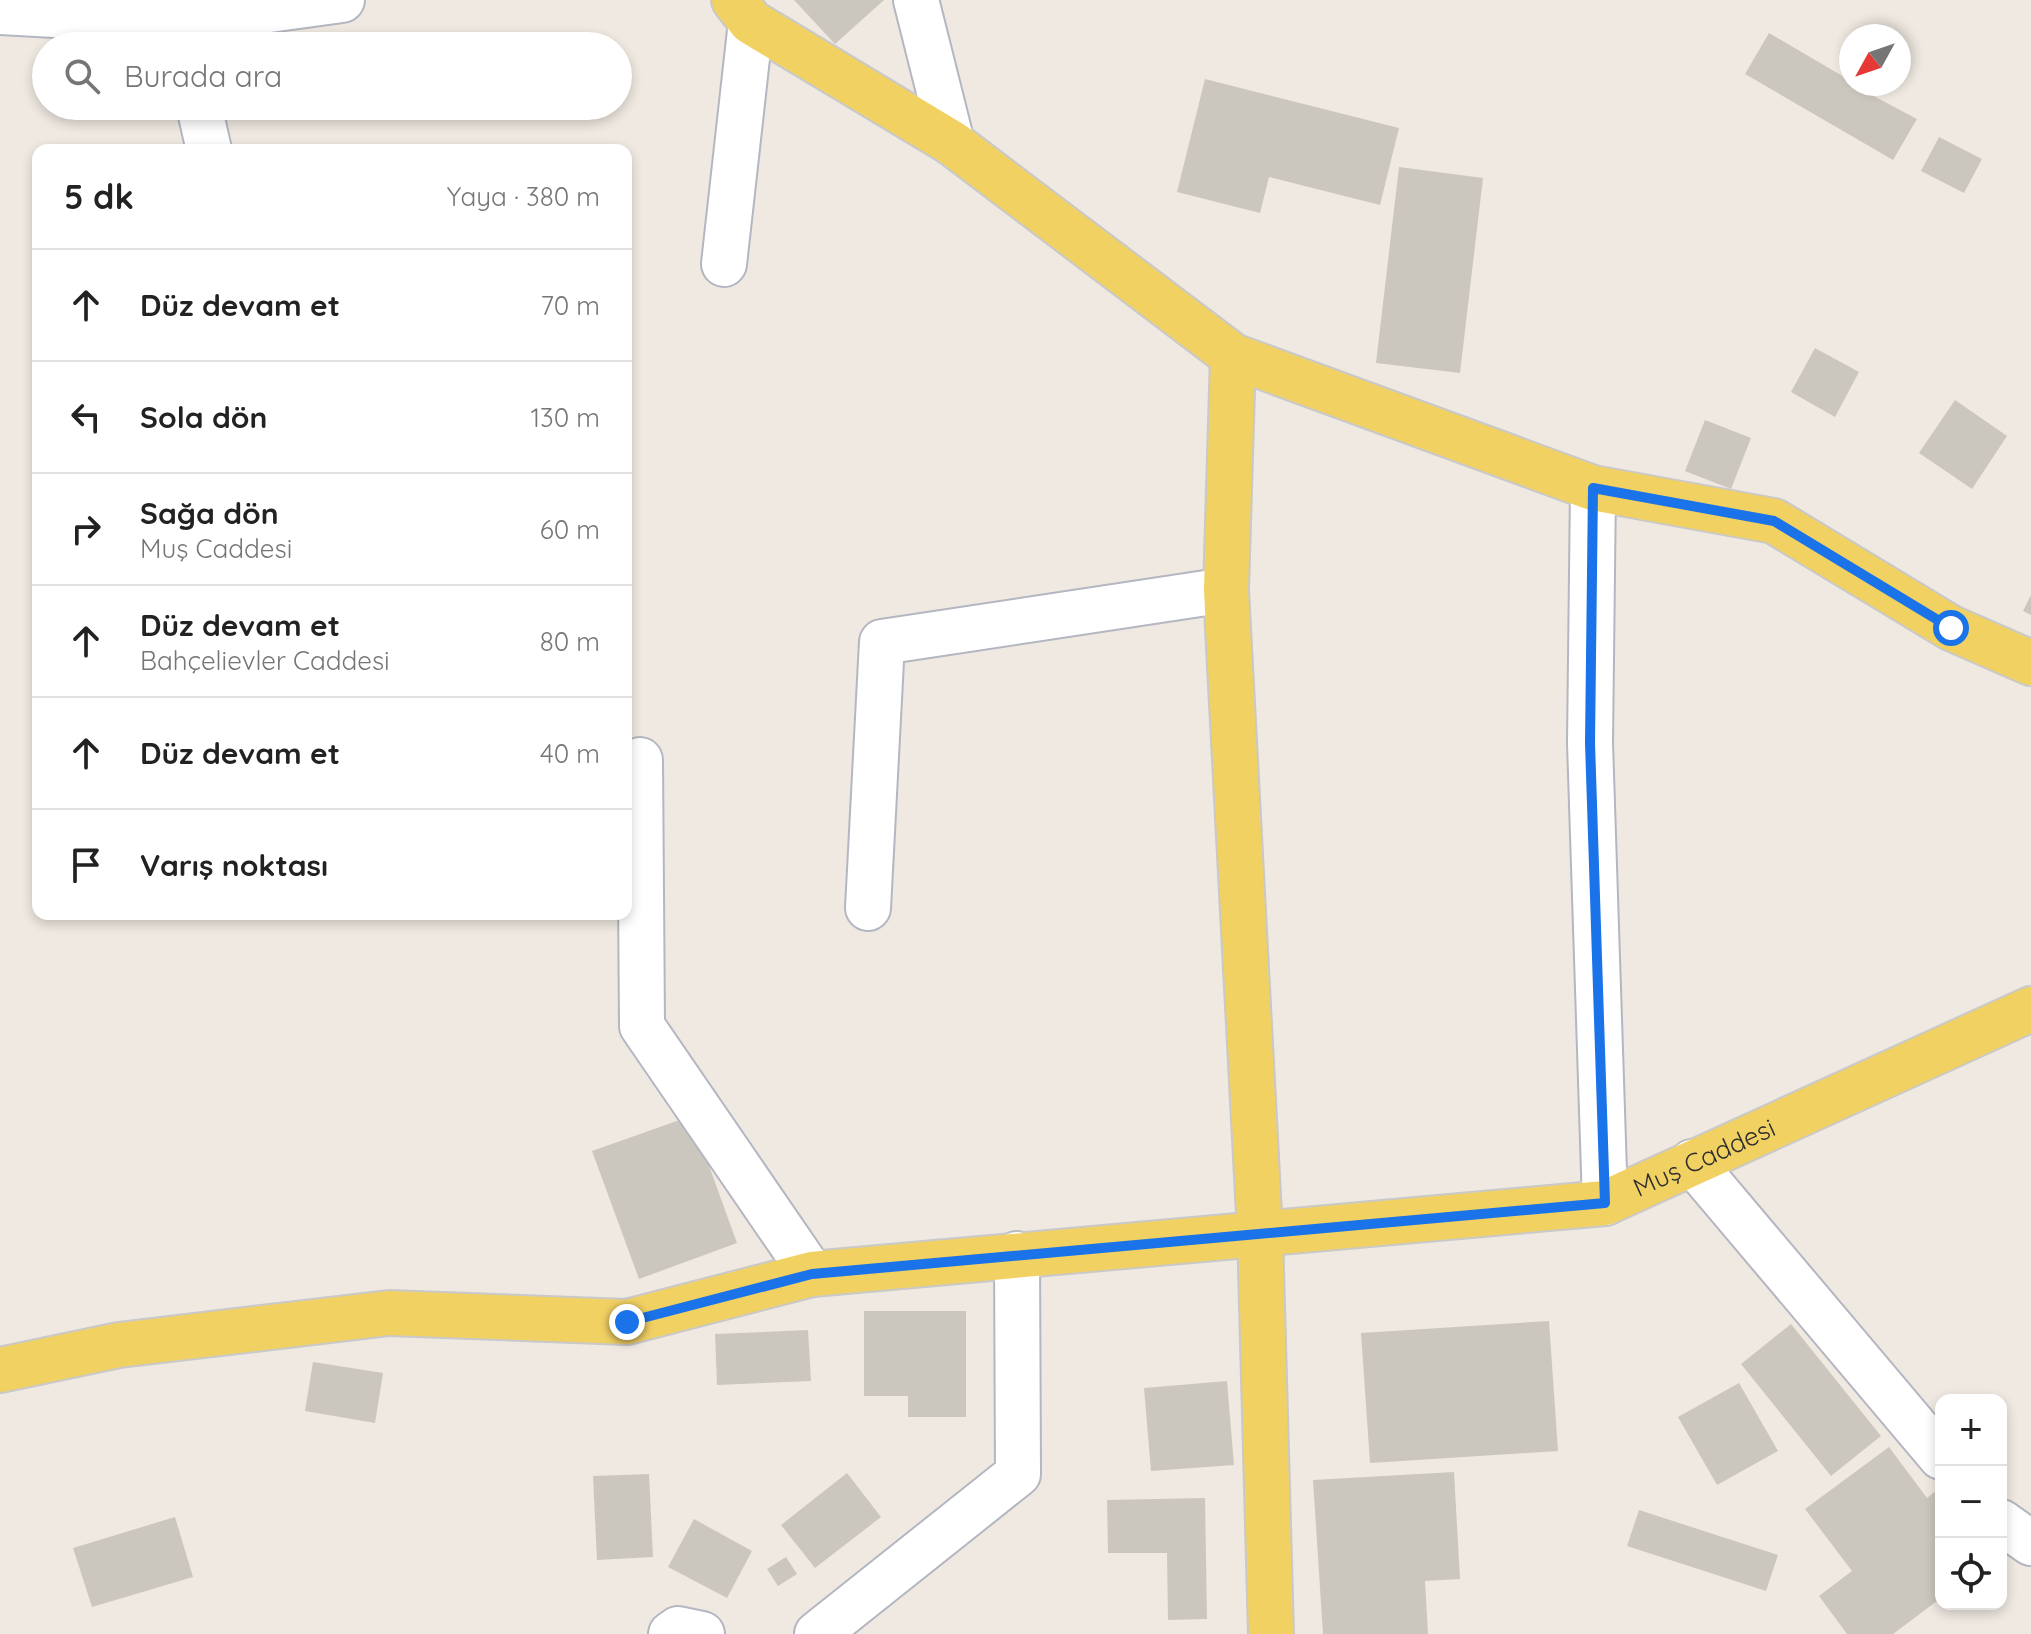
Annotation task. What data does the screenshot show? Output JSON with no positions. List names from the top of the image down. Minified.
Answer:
{"streets":{"main road":["Muş Caddesi"]},"north":"bottom left","page":{"search":"Burada ara","heading":["5 dk","Yaya · 380 m"],"list":[["Düz devam et","70 m"],["Sola dön","130 m"],["Sağa dön","Muş Caddesi","60 m"],["Düz devam et","Bahçelievler Caddesi","80 m"],["Düz devam et","40 m"],"Varış noktası"],"map_buttons":["+","−"]}}
